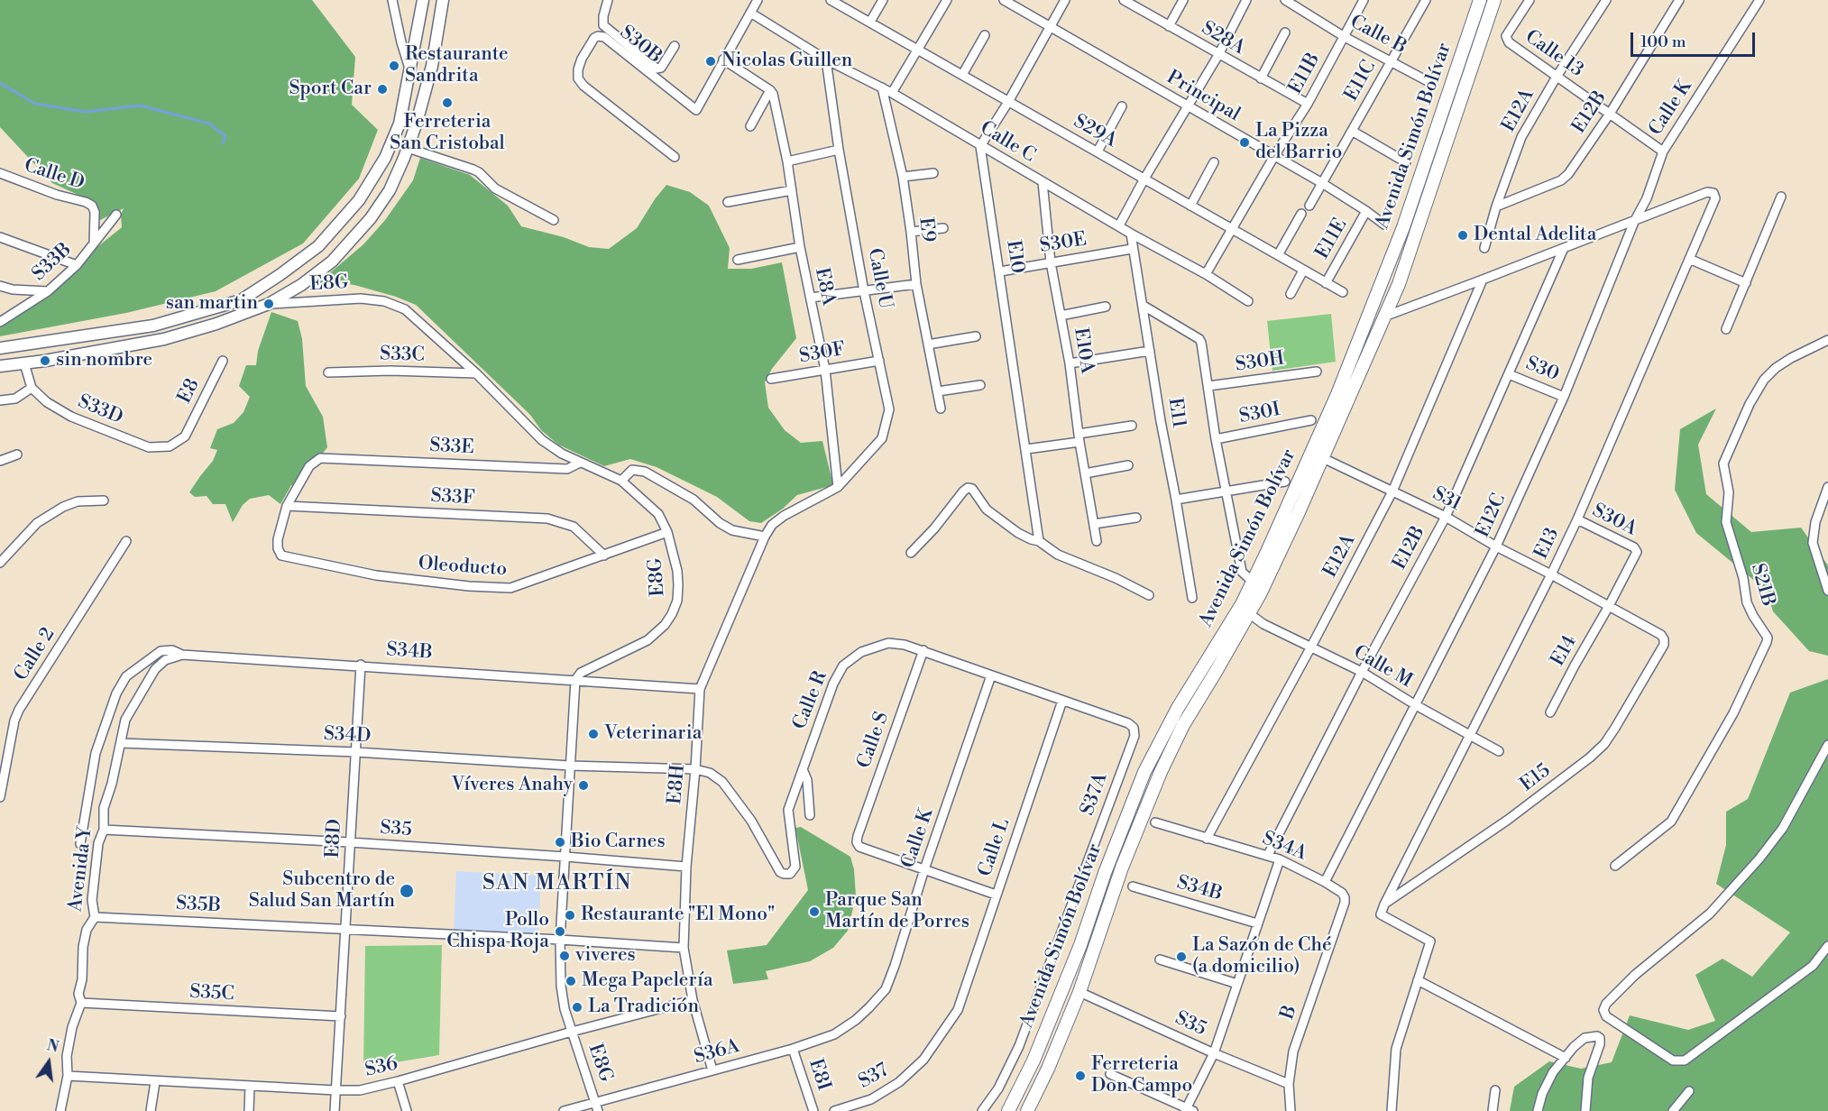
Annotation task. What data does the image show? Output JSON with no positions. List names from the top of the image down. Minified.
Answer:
{"streets":{"highway":["Avenida Simón Bolívar"],"street":["Calle B","S28A","S30B","Calle 13","E11B","E11C","Principal","Calle K","E12A","E12B","S29A","Calle C","Calle D","E9","E11E","S30E","E10","S33B","Calle U","E8G","E8A","E10A","S30F","S33C","S30H","S30","E8","S33D","E11","S30I","S33E","S33F","S31","E12C","S30A","E13","Oleoducto","S21B","E14","S34B","Calle 2","Calle M","Calle R","S34D","Calle S","E15","E8H","S37A","S35","E8D","S34A","Calle L","Avenida Y","S35B","S35C","B","S36A","S36","E8I","S37"]},"crossings":[["Calle B","E11B"],["Calle B","E11C"],["S28A","E11B"],["Calle 13","Calle K"],["Calle 13","E12A"],["Calle 13","E12B"],["Calle 13","E12C"],["E11B","Principal"],["E11B","S29A"],["E11B","Calle C"],["E11C","Principal"],["Principal","E11E"],["Calle K","E12C"],["Calle K","Calle R"],["Calle K","Calle S"],["Calle K","S36A"],["E12A","E12B"],["E12A","S31"],["E12A","Calle M"],["E12A","S34A"],["E12B","S30"],["E12B","S31"],["E12B","Calle M"],["E12B","S34A"],["S29A","E11E"],["Avenida Simón Bolívar","S31"],["Avenida Simón Bolívar","Calle M"],["Avenida Simón Bolívar","S35"],["Calle C","E9"],["Calle C","E10"],["Calle C","Calle U"],["Calle C","E10A"],["Calle C","E11"],["Calle D","S33B"],["S30E","E10"],["S30E","E10A"],["S30E","E11"],["Calle U","E8A"],["Calle U","S30F"],["Calle U","E8H"],["E8G","S33C"],["E8G","S33E"],["E8G","Oleoducto"],["E8G","S34B"],["E8G","S34D"],["E8G","S35"],["E8G","S35B"],["E8G","S36A"],["E8G","S36"],["E8A","S30F"],["E8A","E8H"],["S30","E12C"],["E8","S33D"],["S33E","S33F"],["S33E","Oleoducto"],["S33F","Oleoducto"],["S31","E12C"],["S31","E13"],["S31","E14"],["S31","E15"],["E12C","E13"],["E12C","Calle M"],["E12C","S34A"],["S30A","E13"],["S30A","E14"],["E13","Calle M"],["E13","E15"],["S34B","E8H"],["S34B","E8D"],["S34B","Avenida Y"],["Calle R","S34D"],["Calle R","Calle S"],["Calle R","E8H"],["Calle R","S37A"],["Calle R","Calle L"],["S34D","E8H"],["S34D","E8D"],["S34D","Avenida Y"],["E8H","S35"],["E8H","S35B"],["E8H","S36A"],["E8H","S36"],["S35","E8D"],["S35","Avenida Y"],["S35","B"],["E8D","S35B"],["E8D","S35C"],["E8D","S36"],["S34A","B"],["Calle L","S37"],["Avenida Y","S35B"],["Avenida Y","S35C"],["Avenida Y","S36"],["S36A","E8I"]],"districts":["SAN MARTÍN"],"places":["Nicolas Guillen","Restaurante Sandrita","Sport Car","Ferreteria San Cristobal","La Pizza del Barrio","Dental Adelita","san martin","sin nombre","Veterinaria","Víveres Anahy","Bio Carnes","Subcentro de Salud San Martín","Parque San Martín de Porres","Restaurante \"El Mono\"","Pollo Chispa Roja","viveres","La Sazón de Ché (a domicilio)","Mega Papelería","La Tradición","Ferreteria Don Campo"],"scale_bar":"100 m","north":"top"}
